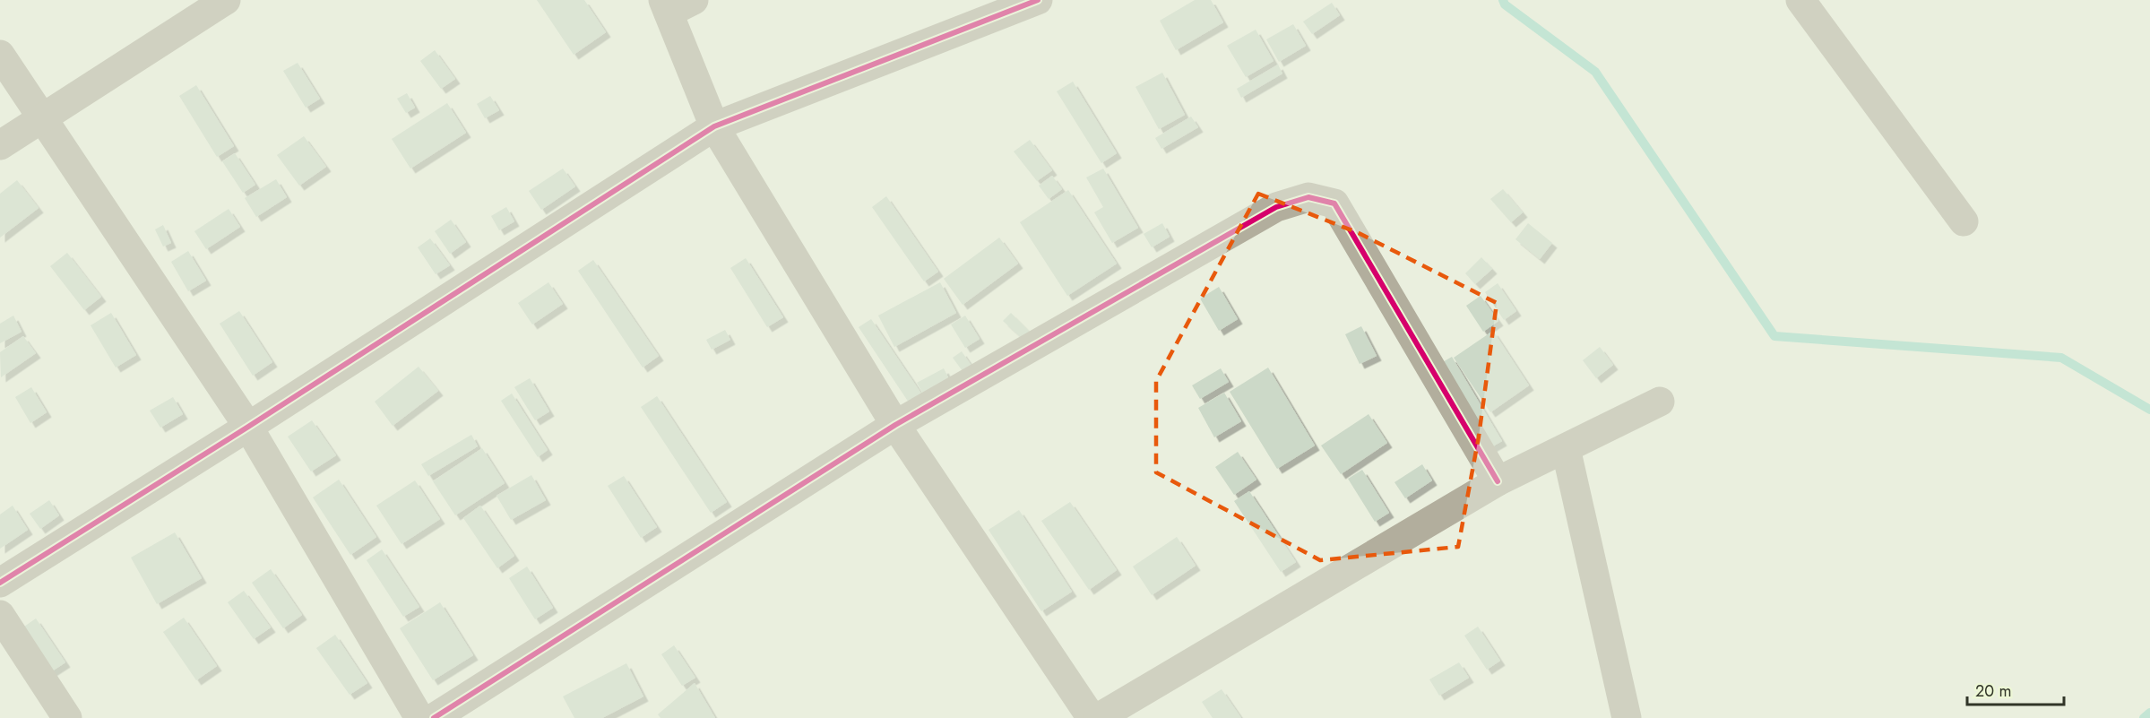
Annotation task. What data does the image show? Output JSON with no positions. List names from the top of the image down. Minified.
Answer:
{"scale_bar":"20 m"}
